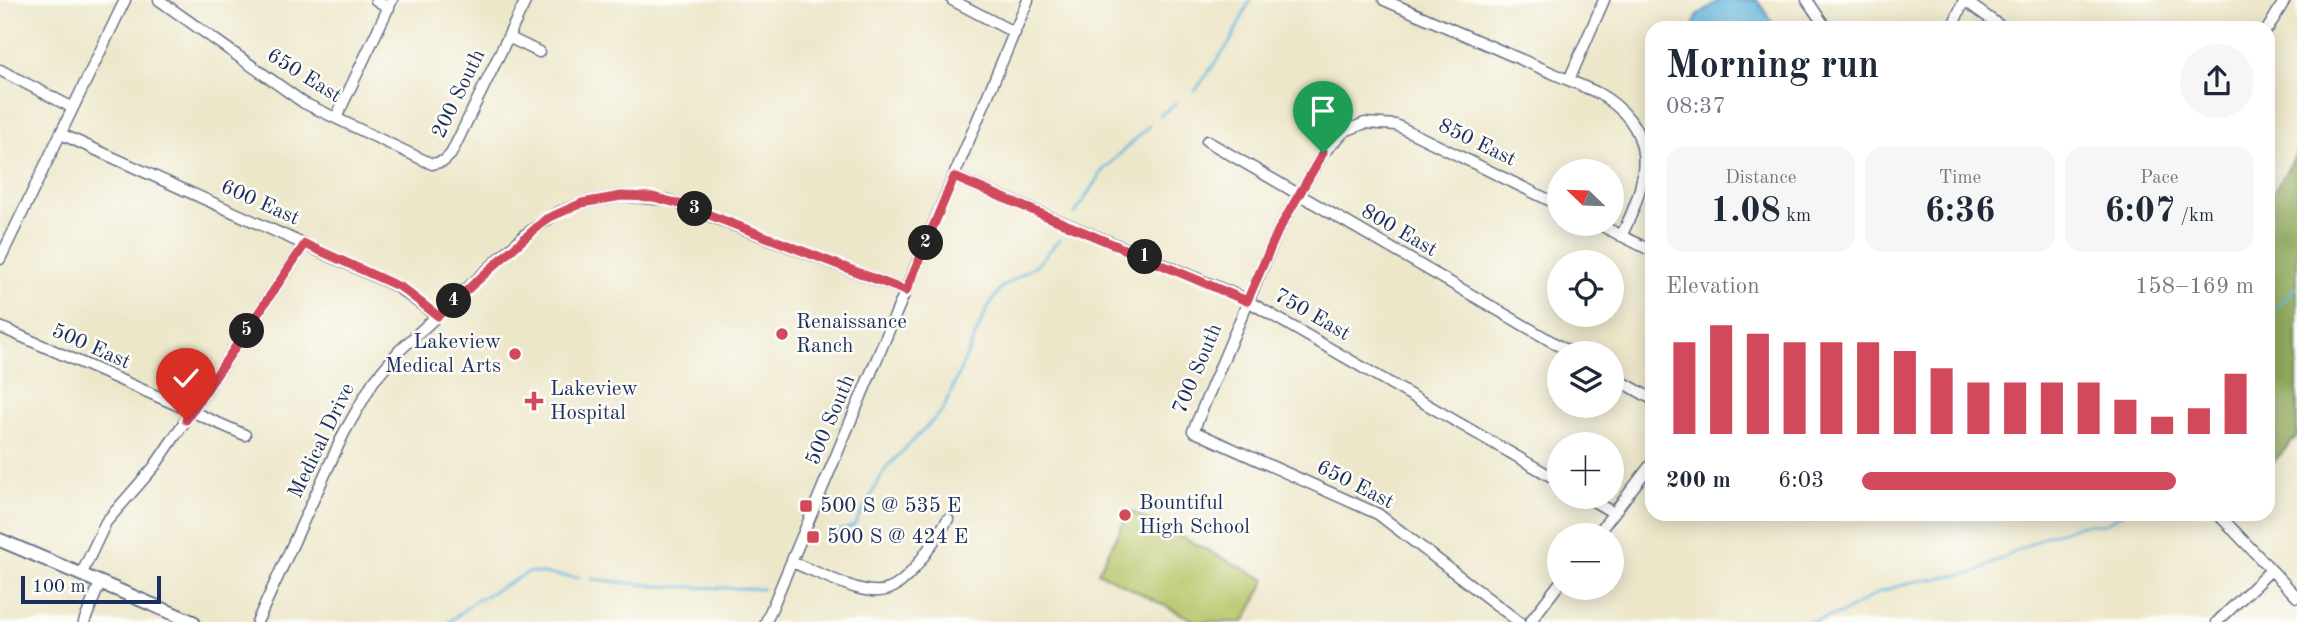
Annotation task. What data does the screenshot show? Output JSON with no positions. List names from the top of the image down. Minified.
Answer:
{"streets":{"street":["650 East","200 South","850 East","600 East","800 East","750 East","500 East","700 South","500 South","Medical Drive"]},"crossings":[["650 East","200 South"],["650 East","700 South"],["850 East","700 South"],["600 East","Medical Drive"],["800 East","700 South"],["750 East","700 South"],["750 East","500 South"],["500 South","Medical Drive"]],"places":{"other":["Renaissance Ranch","Lakeview Medical Arts","Bountiful High School"],"health":["Lakeview Hospital"],"transit":["500 S @ 535 E","500 S @ 424 E"]},"scale_bar":"100 m","north":"top left","page":{"heading":["Morning run","08:37"],"stats":[["Distance","1.08 km"],["Time","6:36"],["Pace","6:07 /km"]],"map_buttons":["+","−"],"pins":["3","2","1","4","5"],"chart":["Elevation","158–169 m"],"list":[{"name":"200 m","note":"6:03"}],"scale":"100 m"}}
